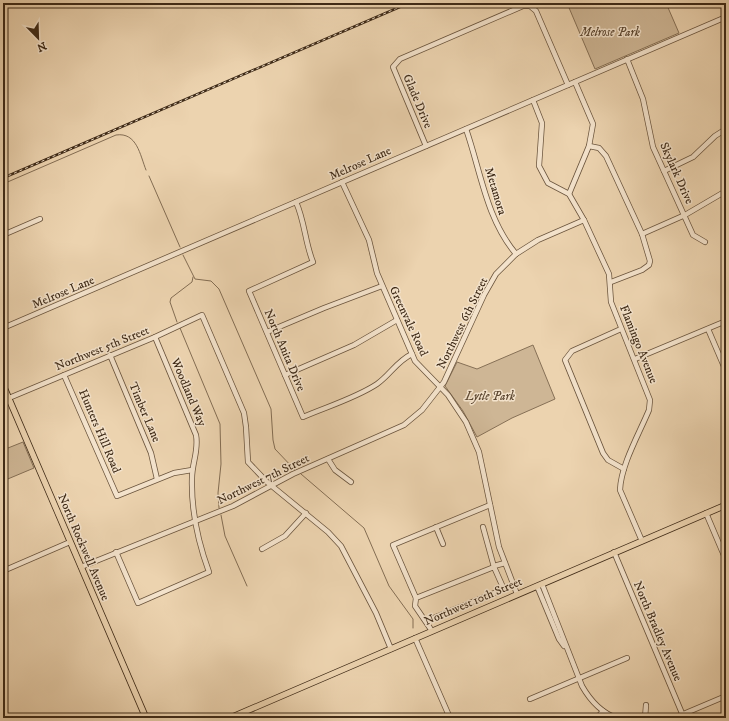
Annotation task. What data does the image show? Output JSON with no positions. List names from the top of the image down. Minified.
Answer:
{"streets":{"main road":["North Rockwell Avenue","Northwest 10th Street"],"street":["Glade Drive","Melrose Lane","Skylark Drive","Metamora","Greenvale Road","Northwest 6th Street","Flamingo Avenue","Northwest 5th Street","North Anita Drive","Woodland Way","Timber Lane","Hunters Hill Road","Northwest 7th Street","North Bradley Avenue"]},"crossings":[["Glade Drive","Melrose Lane"],["Melrose Lane","Skylark Drive"],["Melrose Lane","Metamora"],["Melrose Lane","Greenvale Road"],["Melrose Lane","North Anita Drive"],["Metamora","Northwest 6th Street"],["Greenvale Road","Northwest 6th Street"],["Greenvale Road","North Anita Drive"],["Greenvale Road","Northwest 7th Street"],["Greenvale Road","Northwest 10th Street"],["Northwest 6th Street","Flamingo Avenue"],["Northwest 6th Street","Northwest 7th Street"],["Flamingo Avenue","Northwest 10th Street"],["Northwest 5th Street","Woodland Way"],["Northwest 5th Street","Timber Lane"],["Northwest 5th Street","Hunters Hill Road"],["Northwest 5th Street","Northwest 7th Street"],["Northwest 5th Street","North Rockwell Avenue"],["Woodland Way","Northwest 7th Street"],["Timber Lane","Hunters Hill Road"],["Northwest 7th Street","North Rockwell Avenue"],["Northwest 10th Street","North Bradley Avenue"]],"parks":["Melrose Park","Lytle Park"],"north":"bottom right"}
